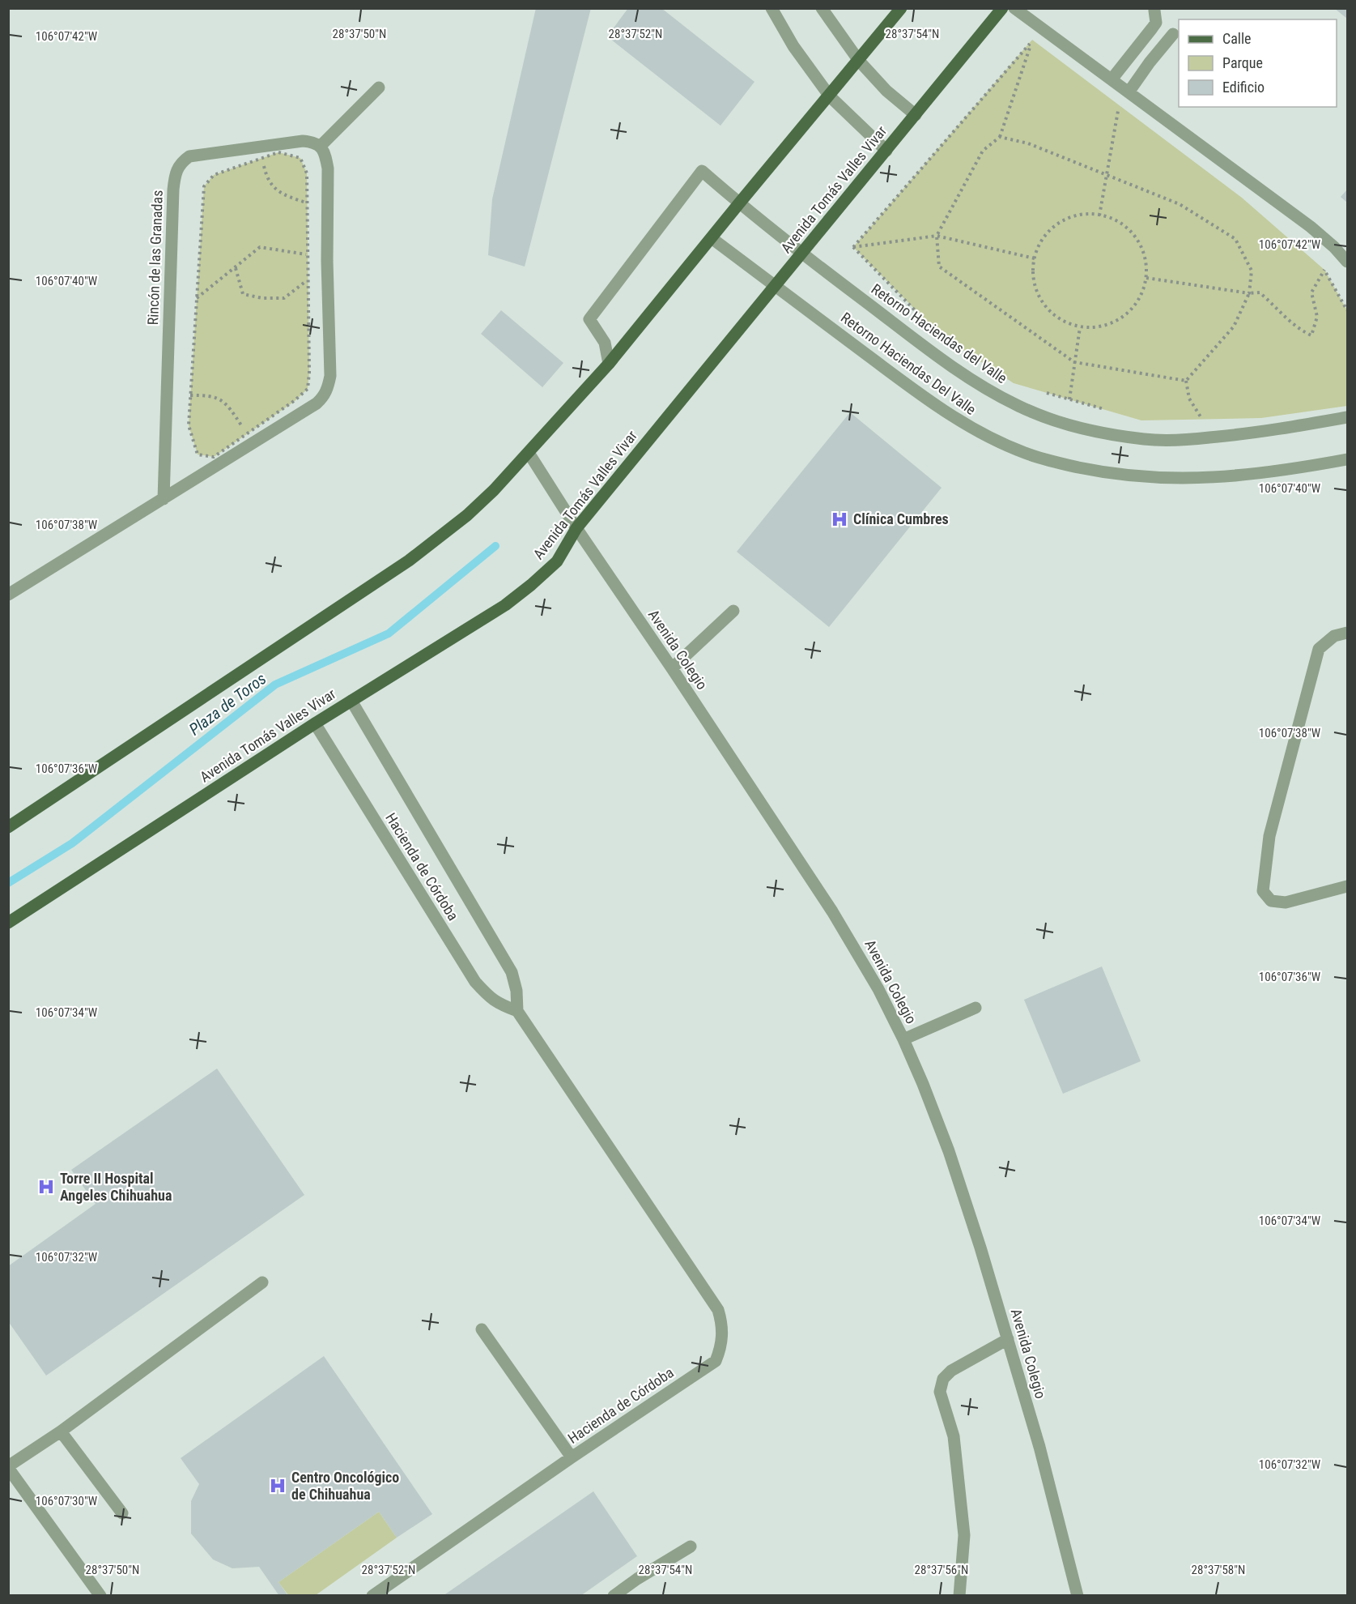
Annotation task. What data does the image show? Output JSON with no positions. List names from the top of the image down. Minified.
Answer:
{"streets":{"main road":["Avenida Tomás Valles Vivar"],"street":["Rincón de las Granadas","Retorno Haciendas del Valle","Retorno Haciendas Del Valle","Avenida Colegio","Hacienda de Córdoba"]},"crossings":[["Avenida Tomás Valles Vivar","Retorno Haciendas del Valle"],["Avenida Tomás Valles Vivar","Retorno Haciendas Del Valle"],["Avenida Tomás Valles Vivar","Avenida Colegio"],["Avenida Tomás Valles Vivar","Hacienda de Córdoba"]],"water":["Plaza de Toros"],"places":{"hospital":["Clínica Cumbres","Torre II Hospital Angeles Chihuahua","Centro Oncológico de Chihuahua"]},"legend":["Calle","Parque","Edificio"],"coordinates":["28°37'50\"N","28°37'52\"N","28°37'54\"N","106°07'42\"W","106°07'40\"W","106°07'38\"W","106°07'36\"W","106°07'34\"W","106°07'32\"W","106°07'30\"W","28°37'56\"N","28°37'58\"N"]}
